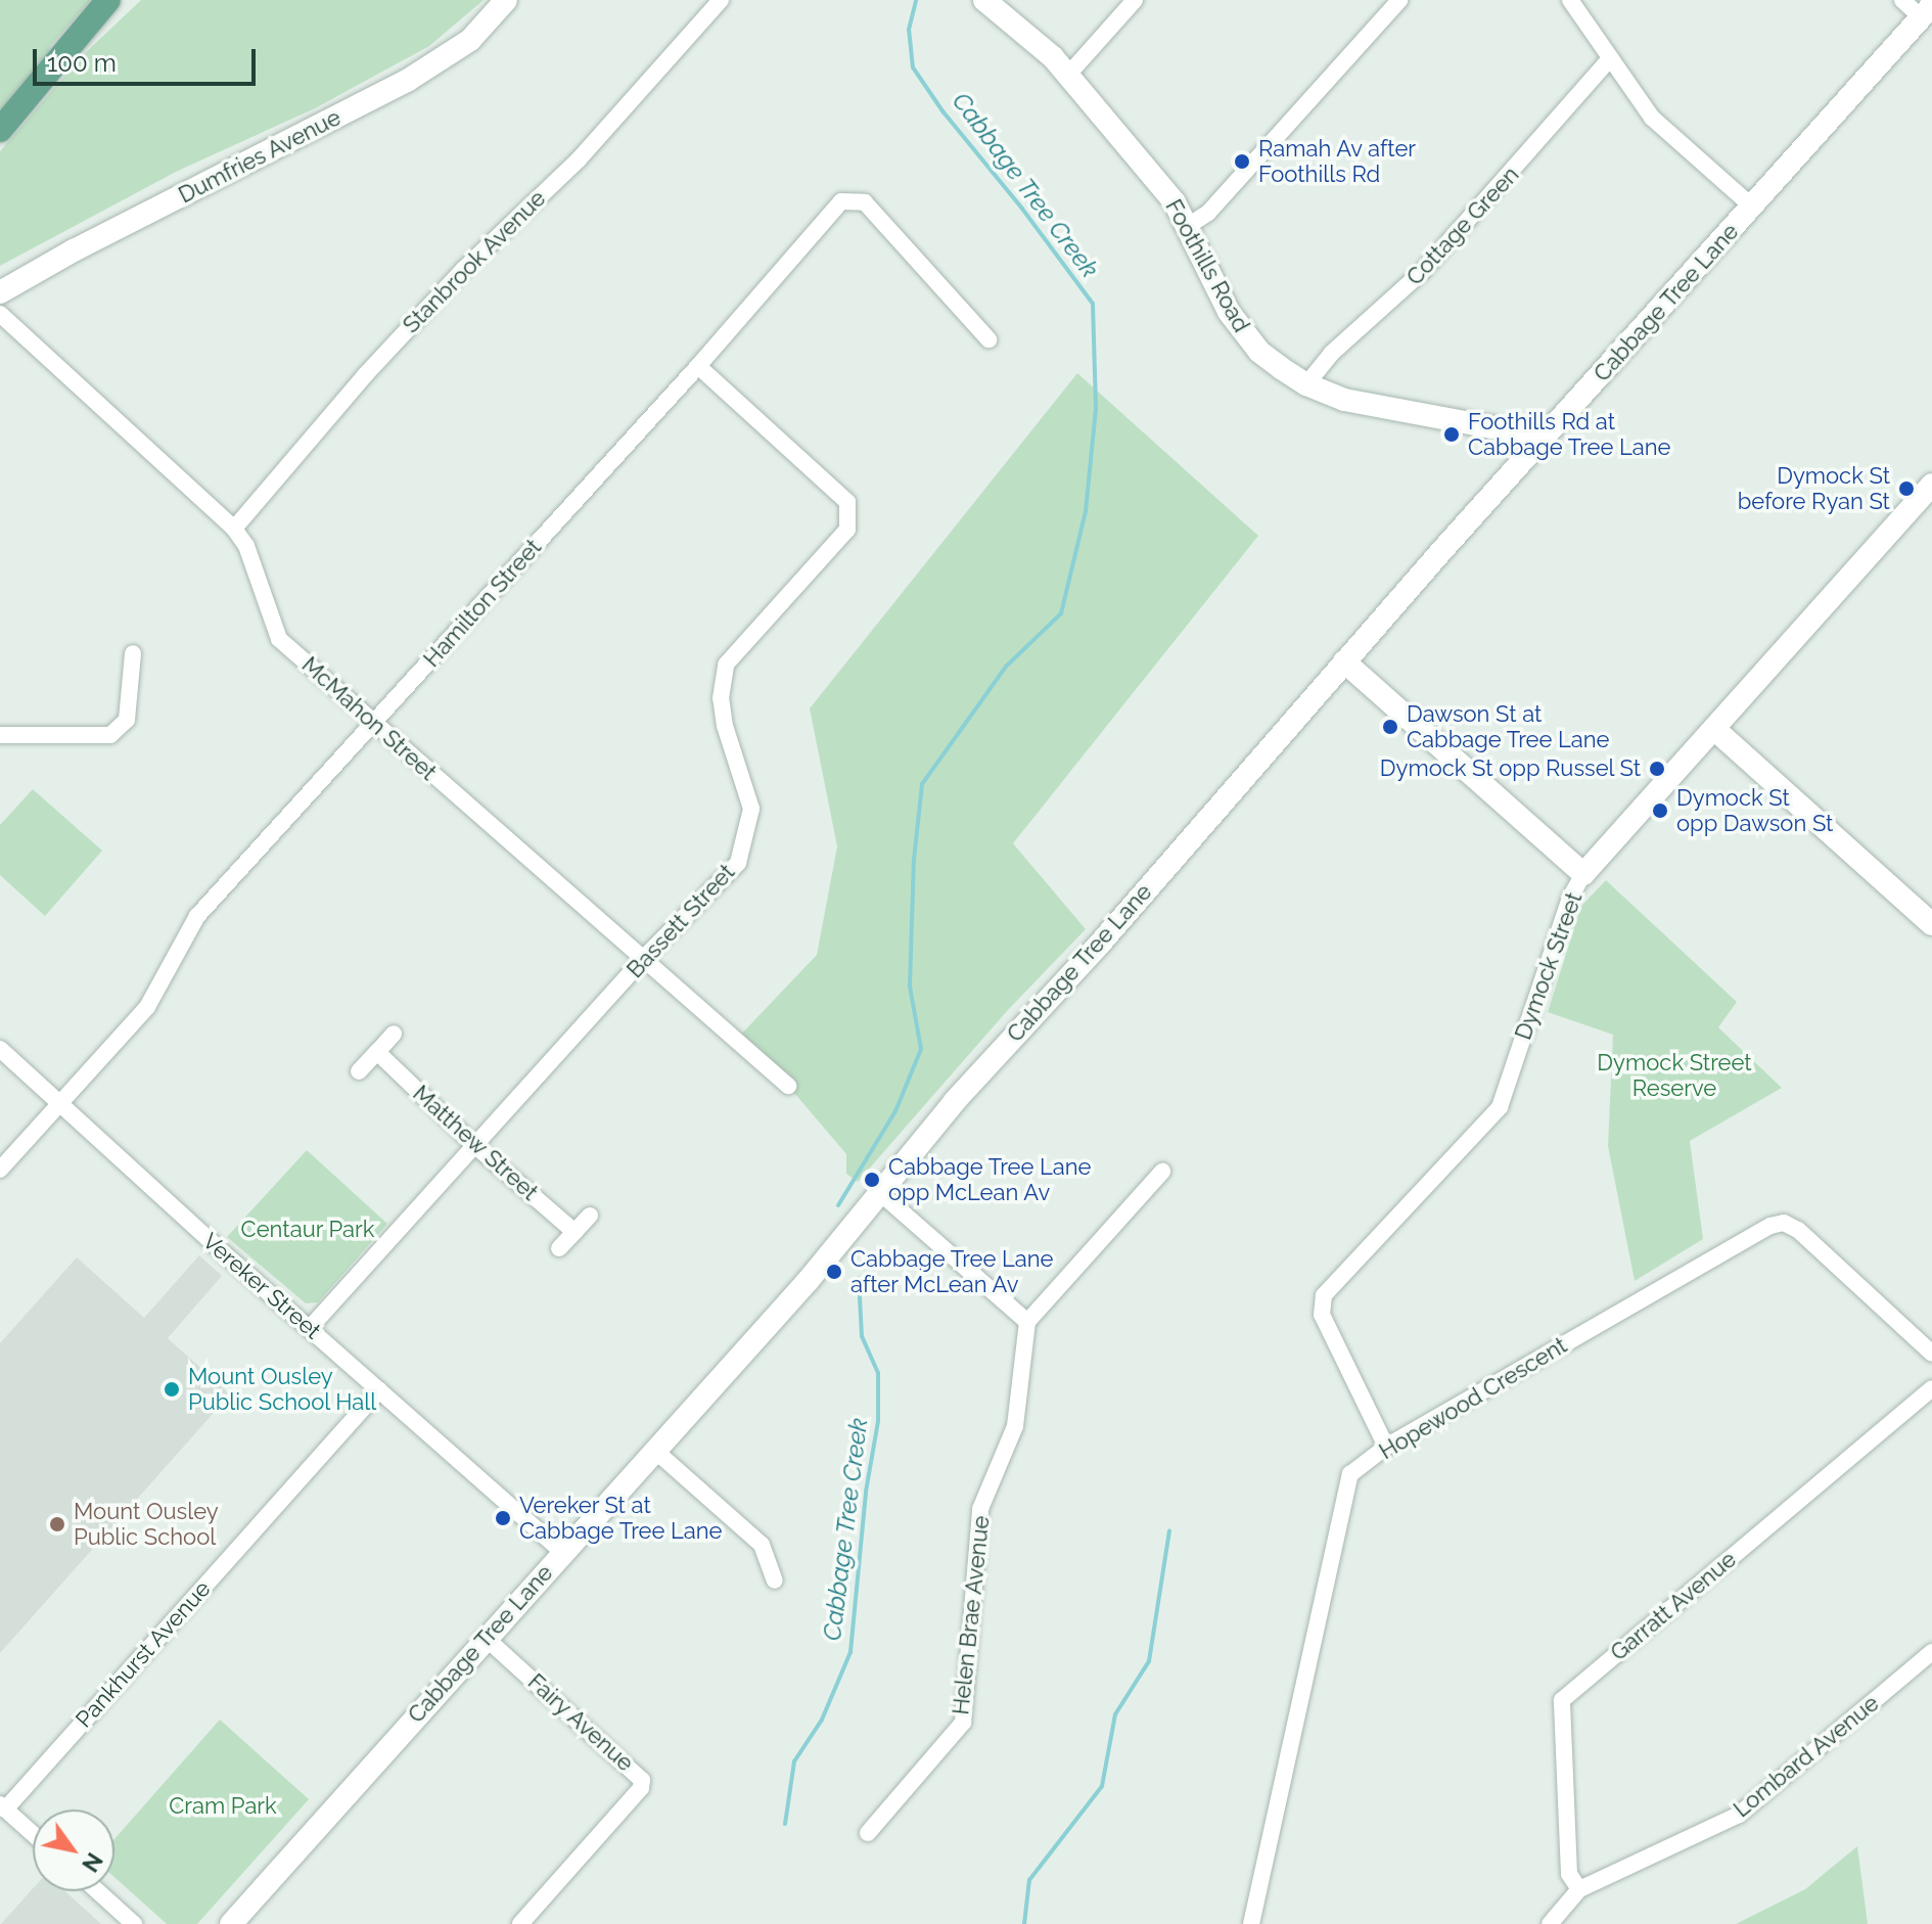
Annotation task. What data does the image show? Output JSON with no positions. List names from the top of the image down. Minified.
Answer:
{"streets":{"main road":["Dumfries Avenue","Foothills Road","Cabbage Tree Lane","Dymock Street"],"street":["Cottage Green","Stanbrook Avenue","Hamilton Street","McMahon Street","Bassett Street","Matthew Street","Vereker Street","Hopewood Crescent","Garratt Avenue","Helen Brae Avenue","Pankhurst Avenue","Fairy Avenue","Lombard Avenue"]},"crossings":[["Cottage Green","Foothills Road"],["Stanbrook Avenue","McMahon Street"],["Foothills Road","Cabbage Tree Lane"],["Cabbage Tree Lane","Vereker Street"],["Cabbage Tree Lane","Fairy Avenue"],["Hamilton Street","McMahon Street"],["Hamilton Street","Bassett Street"],["Hamilton Street","Vereker Street"],["McMahon Street","Bassett Street"],["Bassett Street","Matthew Street"],["Bassett Street","Vereker Street"],["Dymock Street","Hopewood Crescent"],["Vereker Street","Pankhurst Avenue"],["Garratt Avenue","Lombard Avenue"]],"water":["Cabbage Tree Creek"],"parks":["Dymock Street Reserve","Centaur Park","Cram Park"],"places":["Ramah Av after Foothills Rd","Foothills Rd at Cabbage Tree Lane","Dymock St before Ryan St","Dawson St at Cabbage Tree Lane","Dymock St opp Russel St","Dymock St opp Dawson St","Cabbage Tree Lane opp McLean Av","Cabbage Tree Lane after McLean Av","Mount Ousley Public School Hall","Vereker St at Cabbage Tree Lane","Mount Ousley Public School"],"scale_bar":"100 m","north":"bottom right"}
